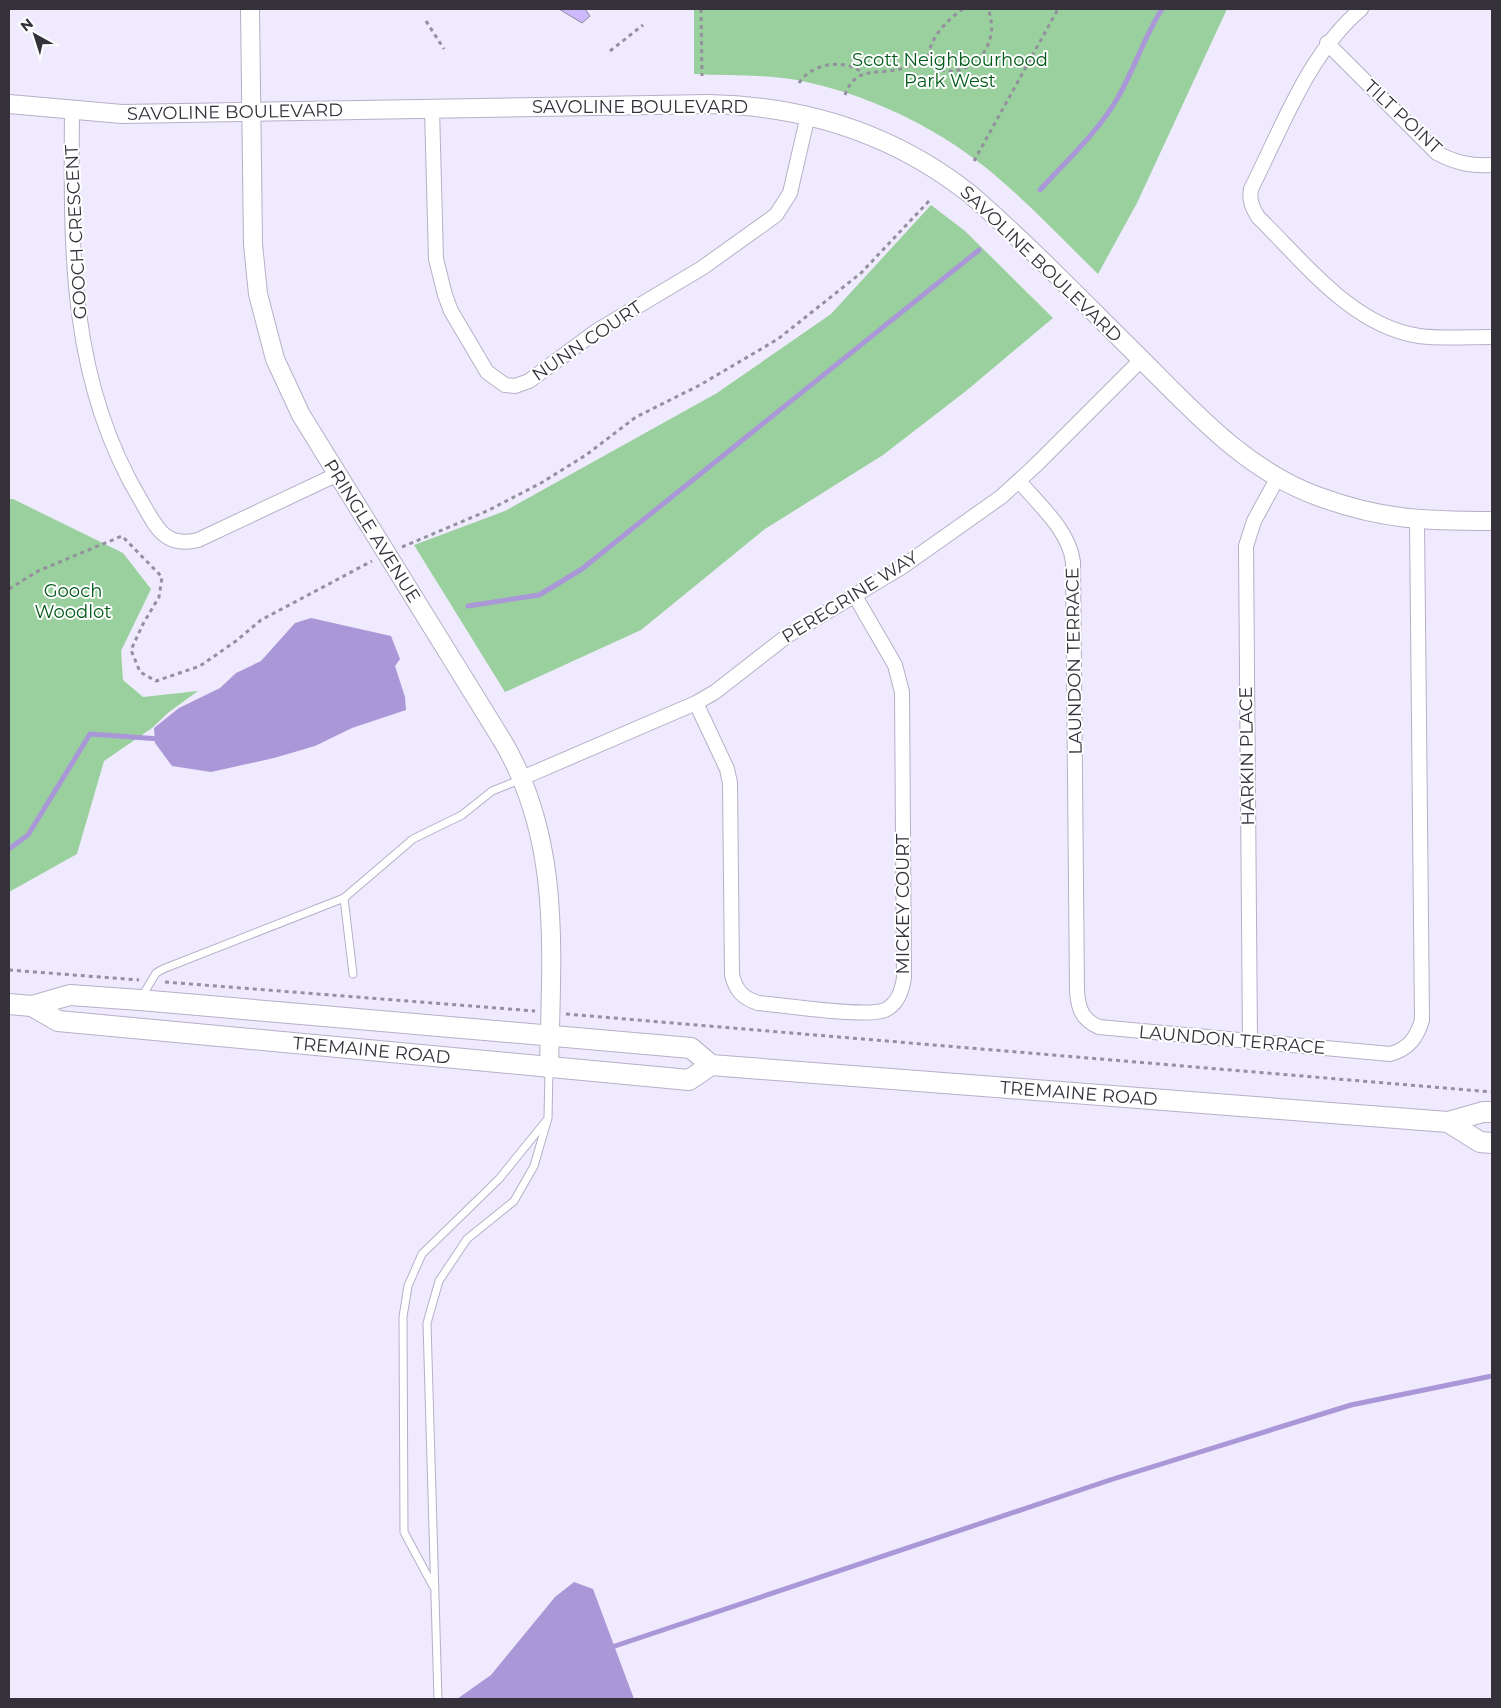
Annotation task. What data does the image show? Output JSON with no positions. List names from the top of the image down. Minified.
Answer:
{"streets":{"main road":["TREMAINE ROAD"],"street":["SAVOLINE BOULEVARD","TILT POINT","GOOCH CRESCENT","NUNN COURT","PRINGLE AVENUE","PEREGRINE WAY","LAUNDON TERRACE","HARKIN PLACE","MICKEY COURT"]},"crossings":[["SAVOLINE BOULEVARD","GOOCH CRESCENT"],["SAVOLINE BOULEVARD","NUNN COURT"],["SAVOLINE BOULEVARD","PRINGLE AVENUE"],["SAVOLINE BOULEVARD","PEREGRINE WAY"],["SAVOLINE BOULEVARD","LAUNDON TERRACE"],["SAVOLINE BOULEVARD","HARKIN PLACE"],["GOOCH CRESCENT","PRINGLE AVENUE"],["PRINGLE AVENUE","PEREGRINE WAY"],["PRINGLE AVENUE","TREMAINE ROAD"],["PEREGRINE WAY","LAUNDON TERRACE"],["PEREGRINE WAY","MICKEY COURT"],["LAUNDON TERRACE","HARKIN PLACE"]],"parks":["Scott Neighbourhood Park West","Gooch Woodlot"],"north":"top left"}
